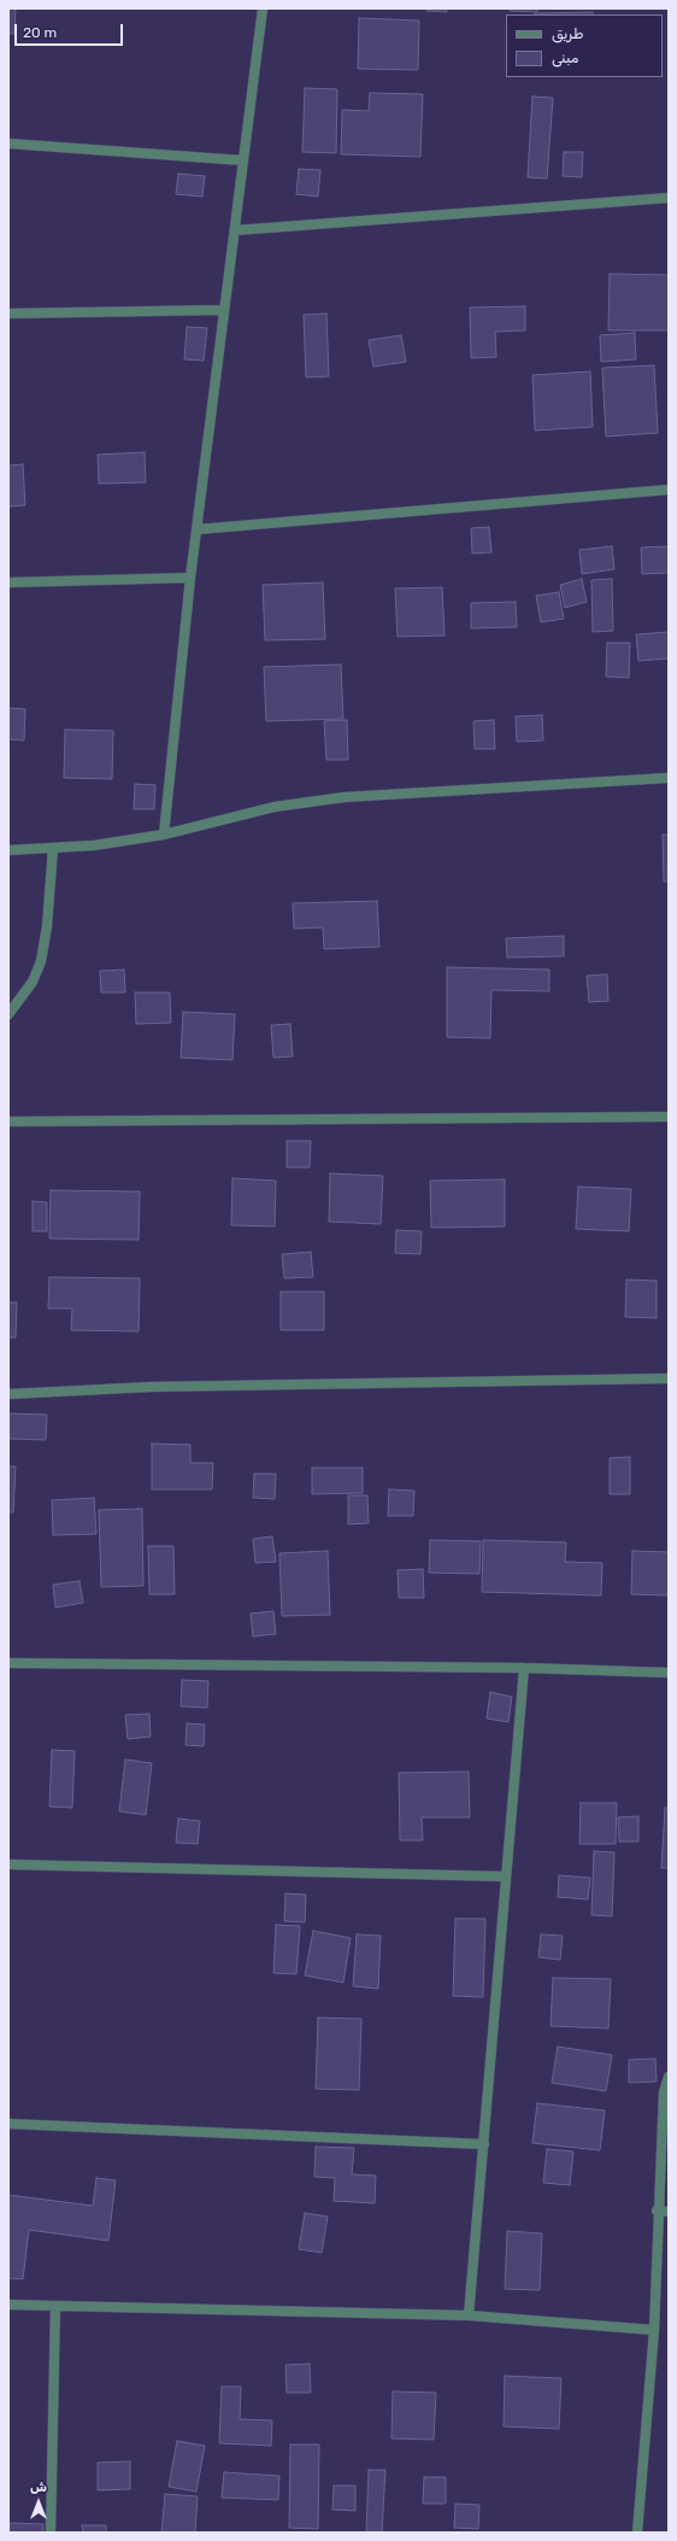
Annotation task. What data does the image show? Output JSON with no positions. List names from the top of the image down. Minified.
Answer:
{"legend":["طريق","مبنى"],"scale_bar":"20 m","north":"top"}
